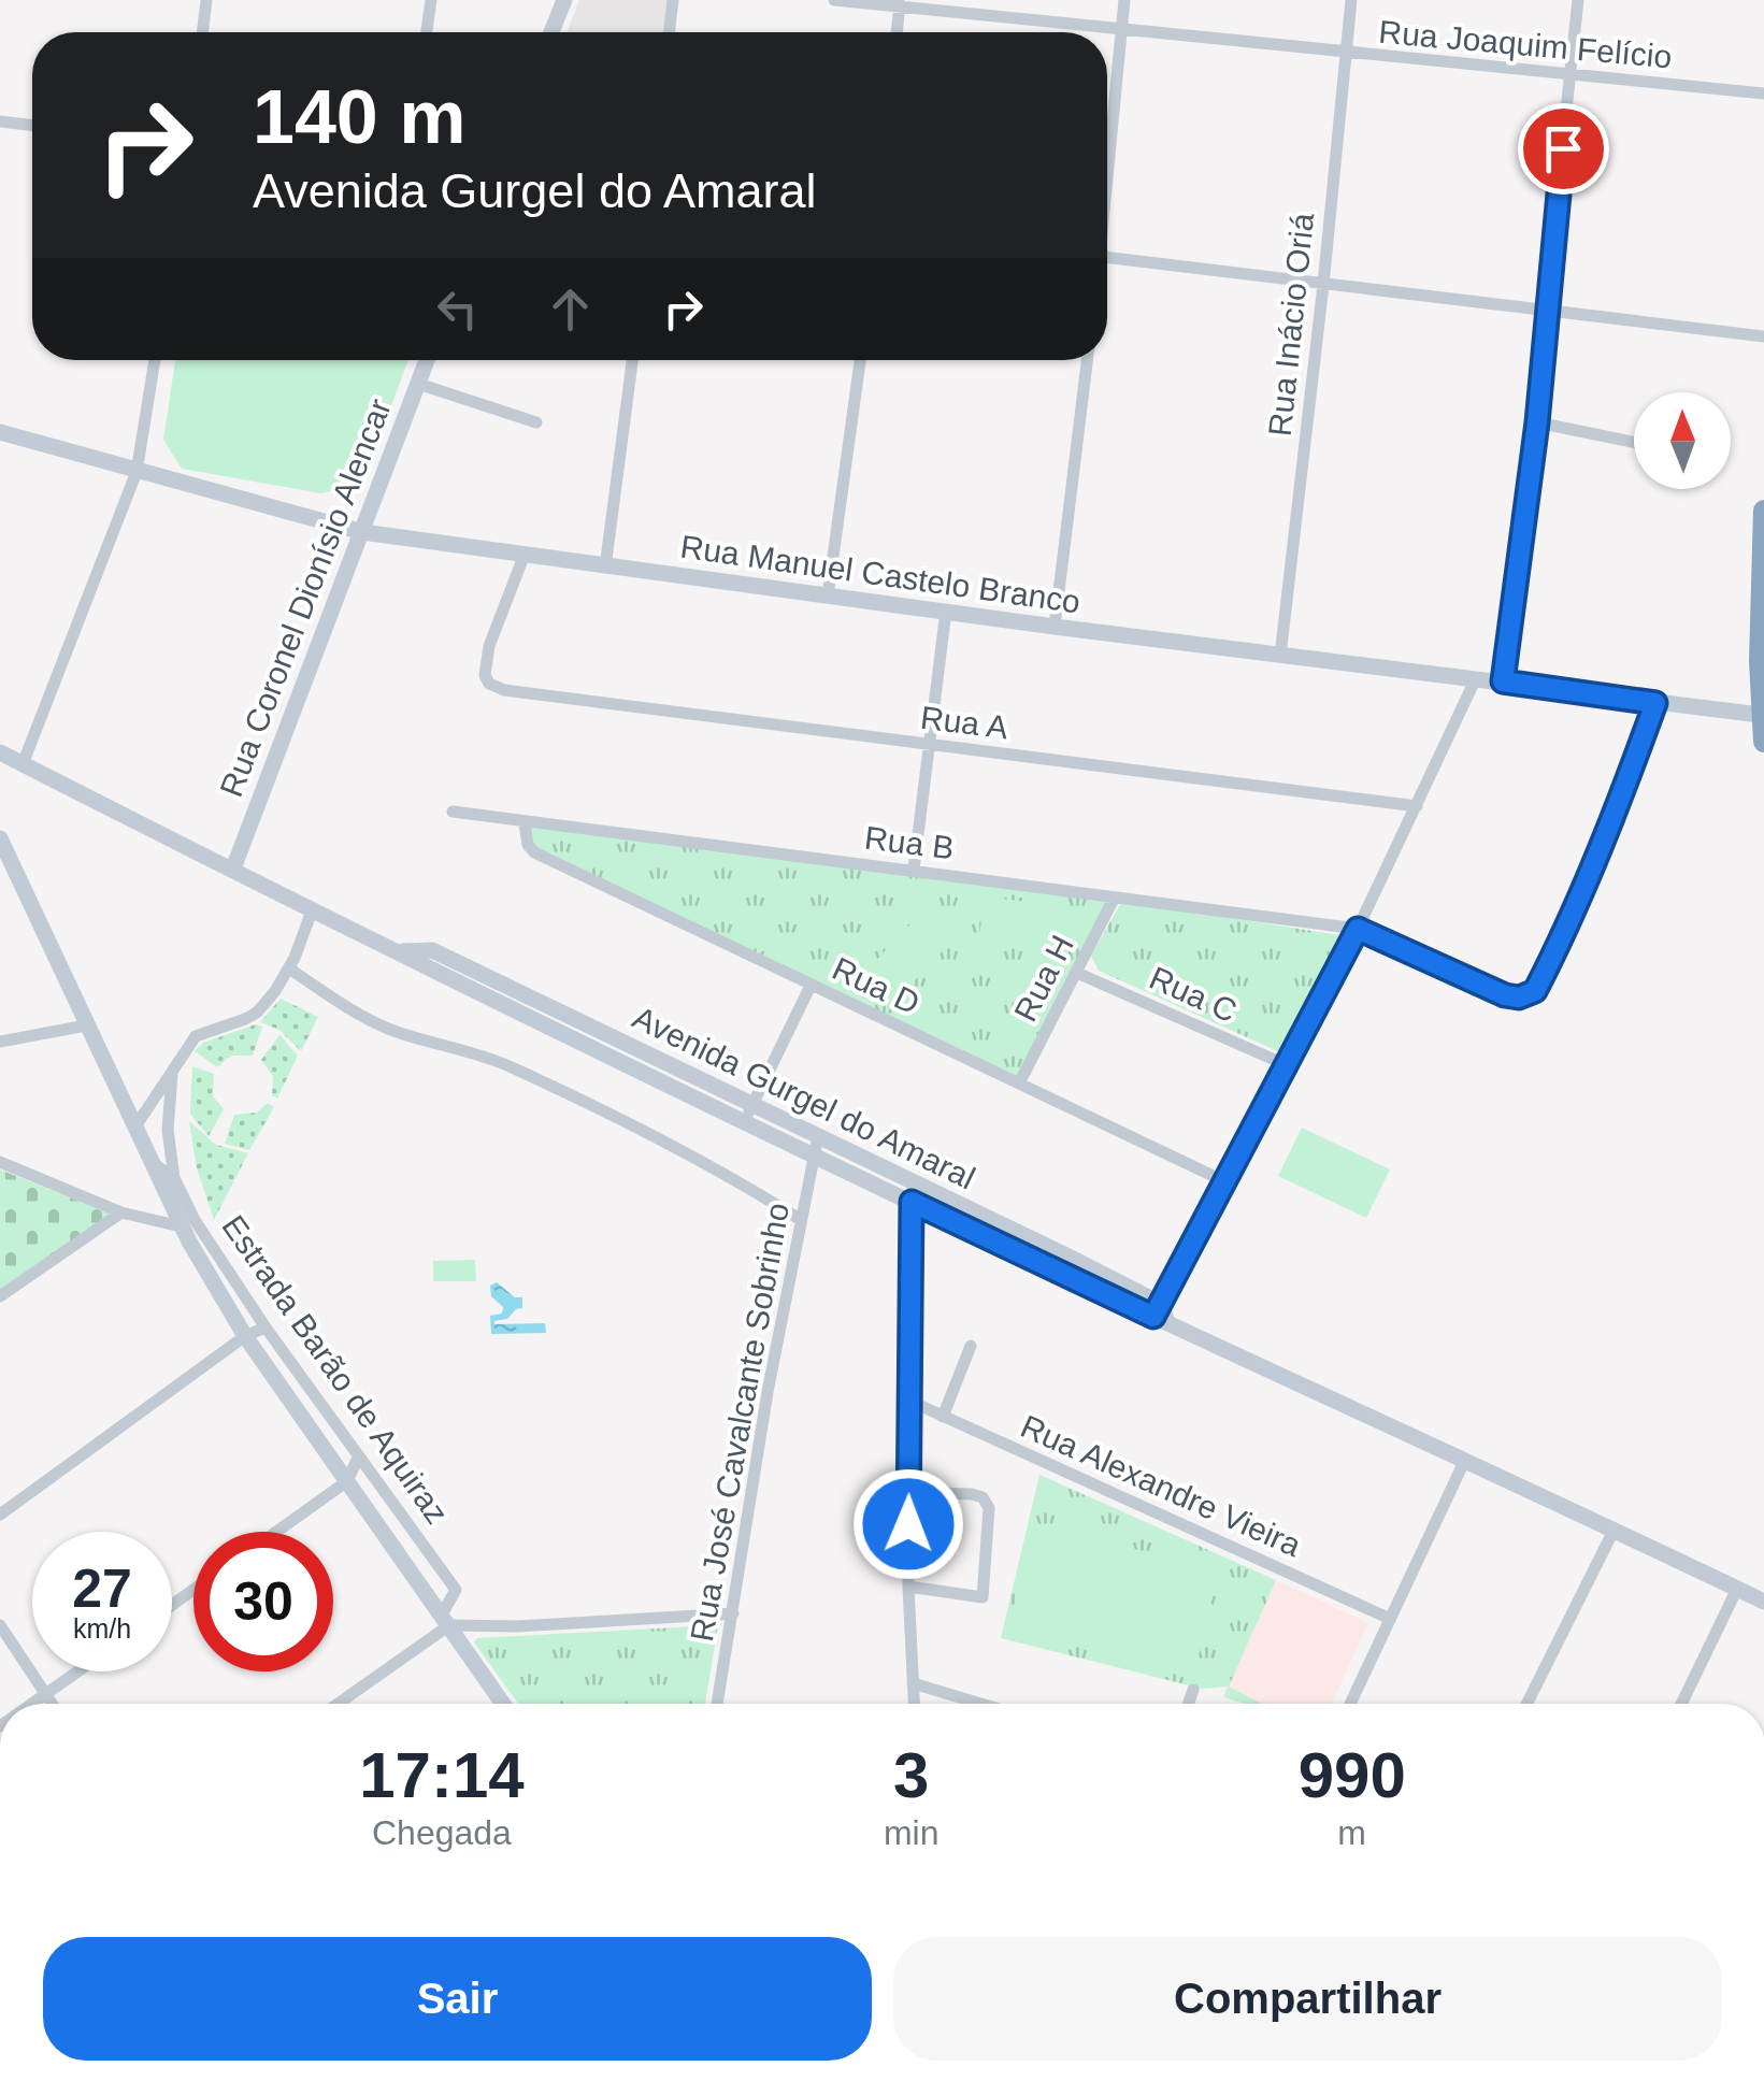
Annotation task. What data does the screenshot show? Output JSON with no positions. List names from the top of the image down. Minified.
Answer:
{"streets":{"street":["Rua Joaquim Felício","Rua Inácio Oriá","Rua Manuel Castelo Branco","Rua Coronel Dionísio Alencar","Rua A","Rua B","Rua H","Rua D","Rua C","Avenida Gurgel do Amaral","Estrada Barão de Aquiraz","Rua José Cavalcante Sobrinho","Rua Alexandre Vieira"]},"crossings":[["Rua Joaquim Felício","Rua Inácio Oriá"],["Rua Inácio Oriá","Rua Manuel Castelo Branco"],["Rua Manuel Castelo Branco","Rua Coronel Dionísio Alencar"],["Rua Manuel Castelo Branco","Rua A"],["Rua Manuel Castelo Branco","Rua B"],["Rua Coronel Dionísio Alencar","Avenida Gurgel do Amaral"],["Rua B","Rua H"],["Rua B","Rua D"],["Rua H","Rua D"],["Rua H","Rua C"],["Avenida Gurgel do Amaral","Rua José Cavalcante Sobrinho"]],"north":"top","page":{"turn":["140 m","Avenida Gurgel do Amaral"],"speed":"27 km/h","limit":"30","eta":["17:14","Chegada","3","min","990","m"],"buttons":["Sair","Compartilhar"]}}
